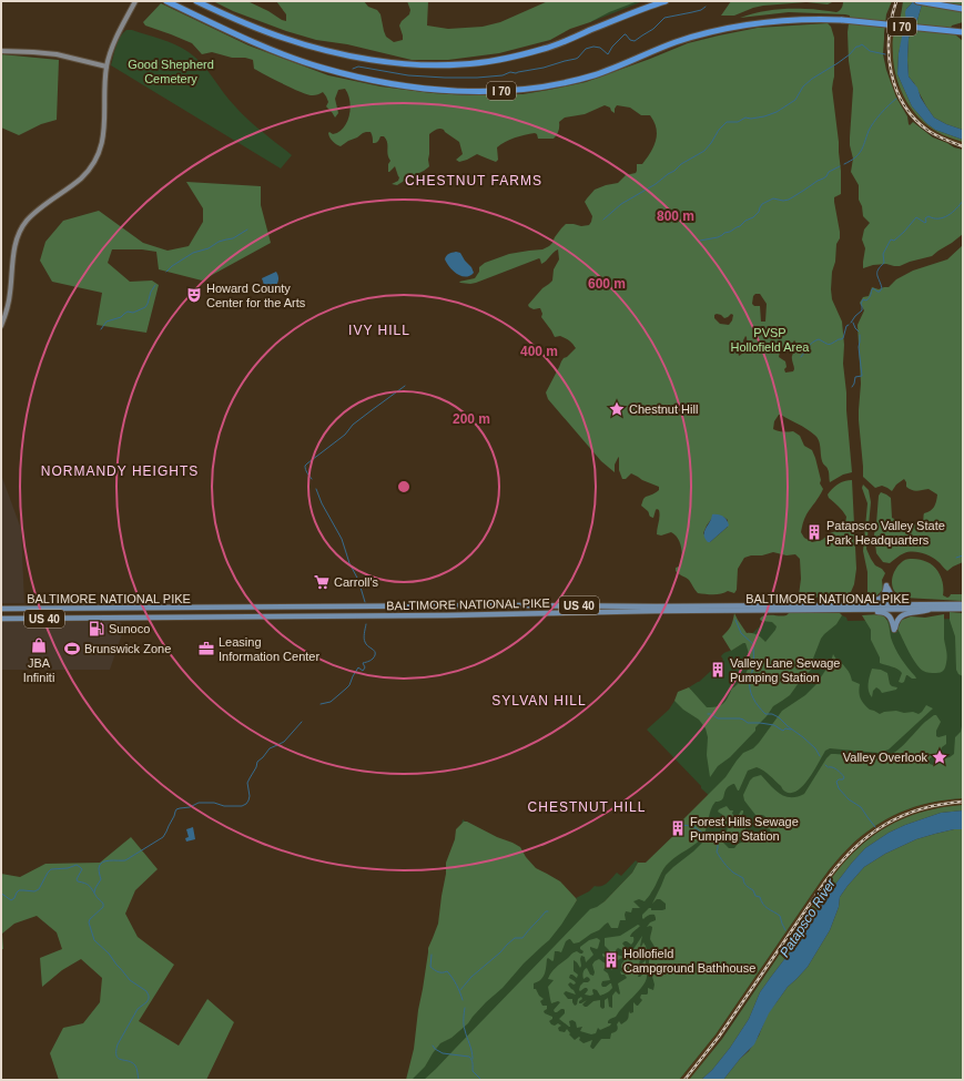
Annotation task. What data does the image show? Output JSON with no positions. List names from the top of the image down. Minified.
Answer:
{"streets":{"highway":["I 70"],"main road":["BALTIMORE NATIONAL PIKE","US 40"]},"districts":["CHESTNUT FARMS","IVY HILL","NORMANDY HEIGHTS","SYLVAN HILL","CHESTNUT HILL"],"water":["Patapsco River"],"parks":["Good Shepherd Cemetery","PVSP Hollofield Area"],"places":{"theatre":["Howard County Center for the Arts"],"place":["Chestnut Hill","Valley Overlook"],"building":["Patapsco Valley State Park Headquarters","Valley Lane Sewage Pumping Station","Forest Hills Sewage Pumping Station","Hollofield Campground Bathhouse"],"supermarket":["Carroll's"],"fuel station":["Sunoco"],"shop":["JBA Infiniti"],"sports":["Brunswick Zone"],"office":["Leasing Information Center"]},"rings":["800 m","600 m","400 m","200 m"]}
